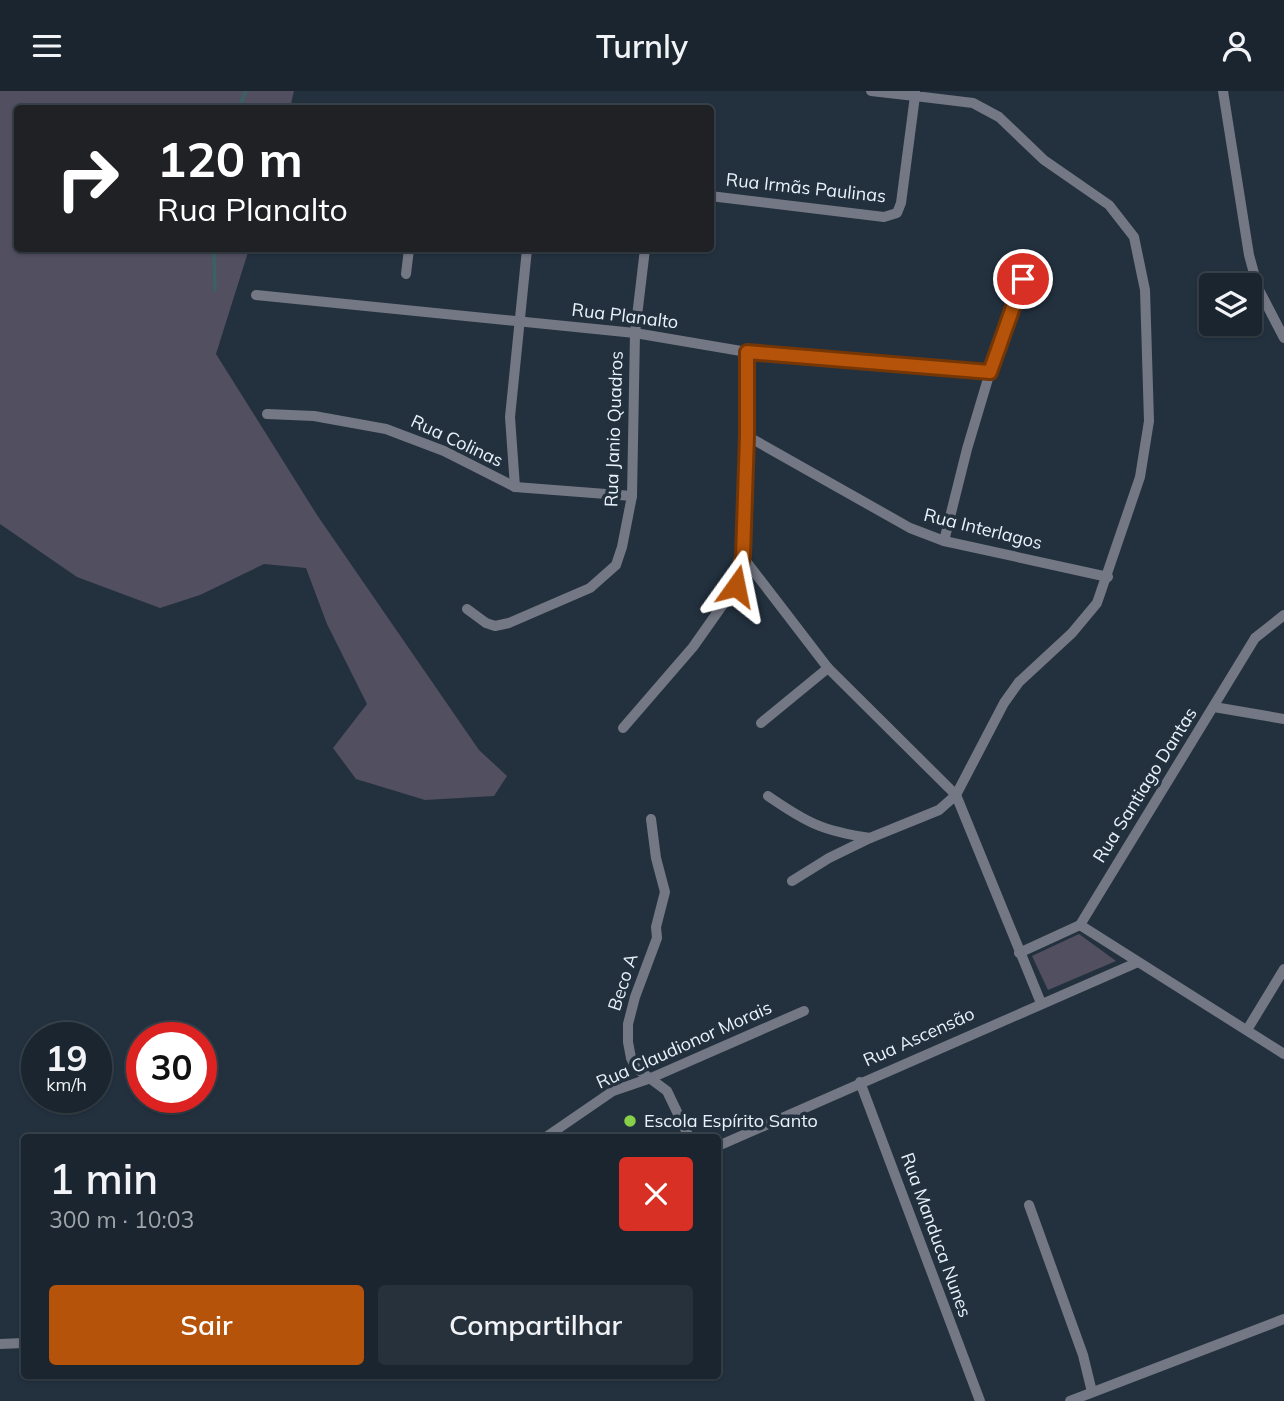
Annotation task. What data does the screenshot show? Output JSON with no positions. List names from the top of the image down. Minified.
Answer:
{"streets":{"street":["Rua Irmãs Paulinas","Rua Planalto","Rua Janio Quadros","Rua Colinas","Rua Interlagos","Rua Santiago Dantas","Beco A","Rua Ascensão","Rua Claudionor Morais","Rua Manduca Nunes"]},"crossings":[["Rua Planalto","Rua Janio Quadros"],["Rua Janio Quadros","Rua Colinas"],["Beco A","Rua Claudionor Morais"],["Rua Ascensão","Rua Manduca Nunes"]],"places":["Escola Espírito Santo"],"page":{"header":"Turnly","turn":["120 m","Rua Planalto"],"speed":"19 km/h","limit":"30","heading":["1 min","300 m · 10:03"],"buttons":["Sair","Compartilhar"]}}
